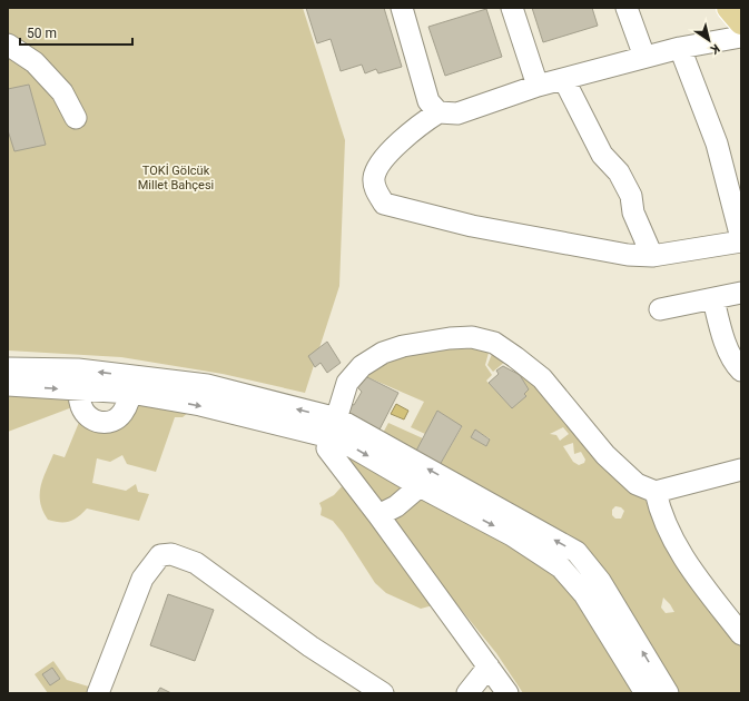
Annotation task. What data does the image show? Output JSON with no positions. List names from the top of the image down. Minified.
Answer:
{"parks":["TOKİ Gölcük Millet Bahçesi"],"scale_bar":"50 m","north":"bottom right"}
